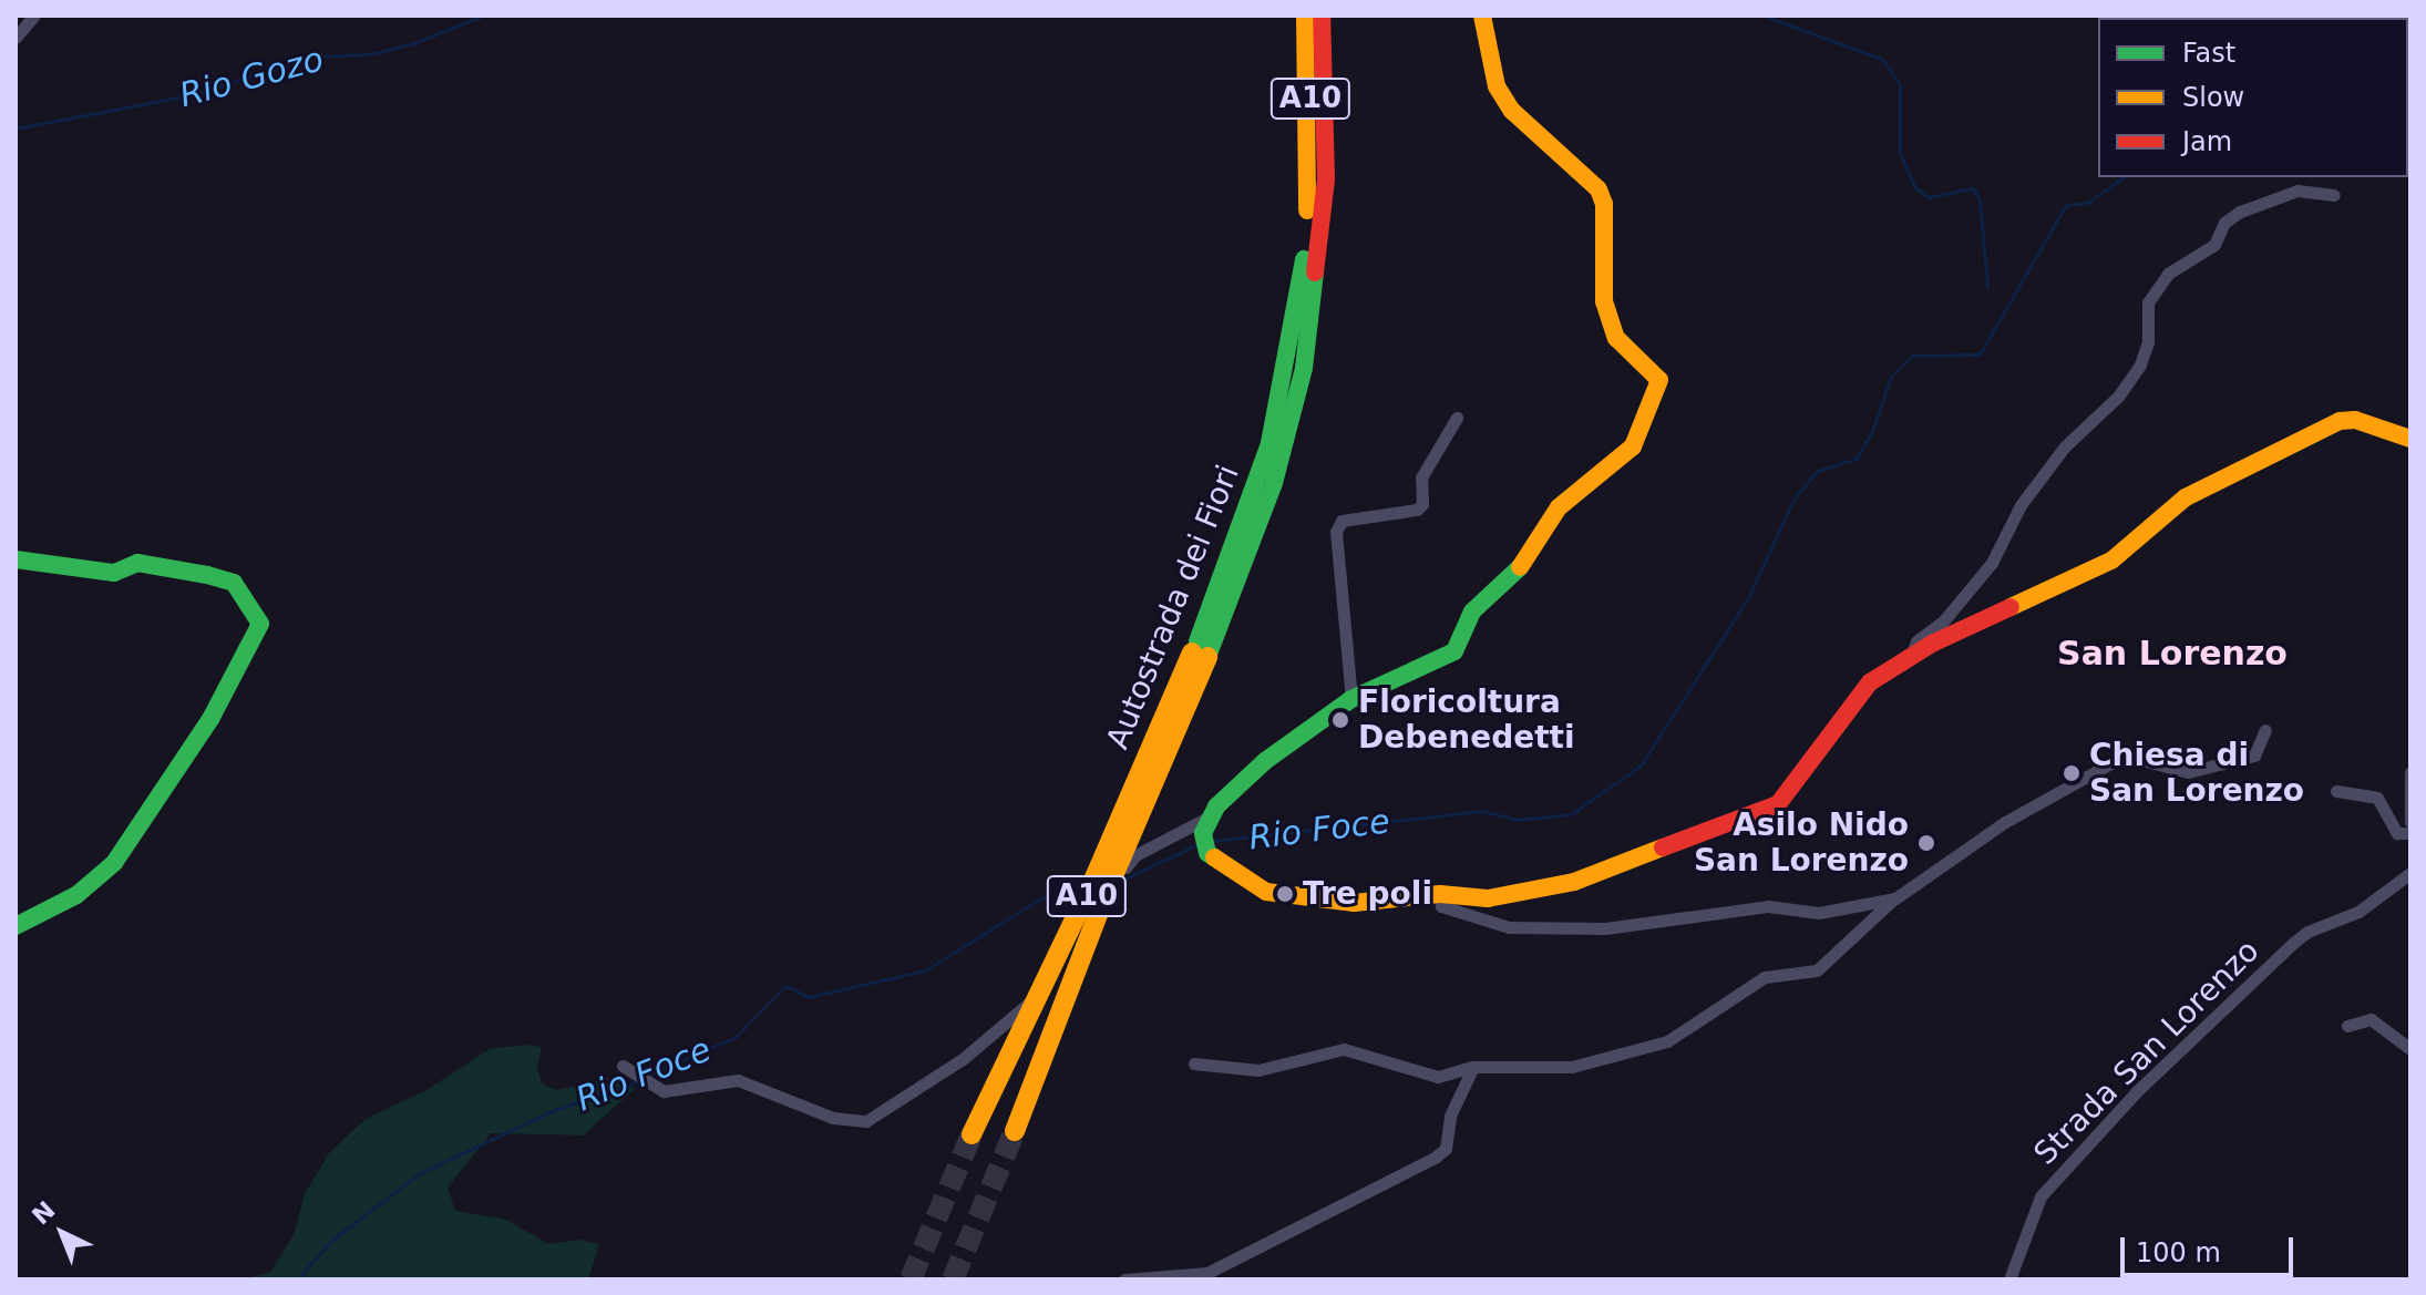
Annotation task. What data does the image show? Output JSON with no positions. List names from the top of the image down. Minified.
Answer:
{"streets":{"main road":["A10","Autostrada dei Fiori"],"street":["Strada San Lorenzo"]},"districts":["San Lorenzo"],"water":["Rio Gozo","Rio Foce"],"places":["Floricoltura Debenedetti","Chiesa di San Lorenzo","Asilo Nido San Lorenzo","Tre poli"],"legend":["Fast","Slow","Jam"],"scale_bar":"100 m","north":"top left"}
